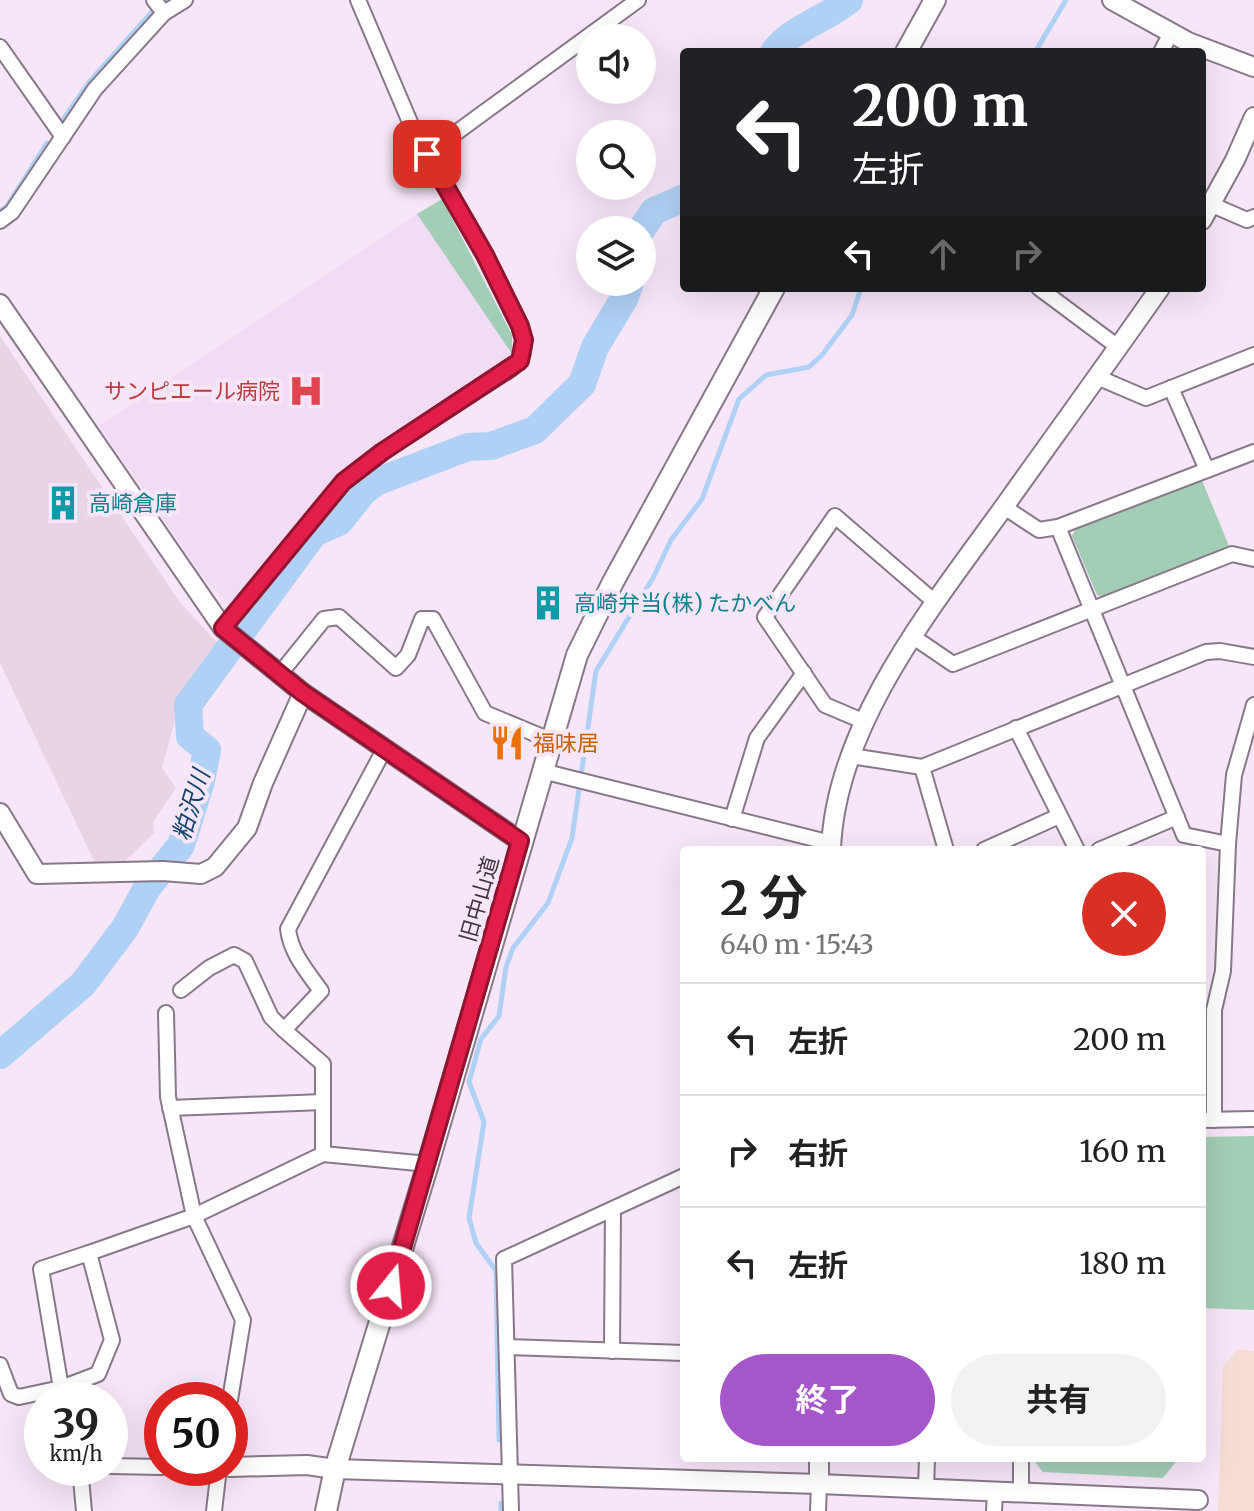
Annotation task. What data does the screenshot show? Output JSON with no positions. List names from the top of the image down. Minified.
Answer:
{"streets":{"main road":["旧中山道"]},"water":["粕沢川"],"places":{"hospital":["サンピエール病院"],"building":["高崎倉庫","高崎弁当(株) たかべん"],"restaurant":["福味居"]},"page":{"turn":["200 m","左折"],"heading":["2 分","640 m · 15:43"],"list":[{"name":"左折","value":"200 m"},{"name":"右折","value":"160 m"},{"name":"左折","value":"180 m"}],"buttons":["終了","共有"],"speed":"39 km/h","limit":"50"}}
